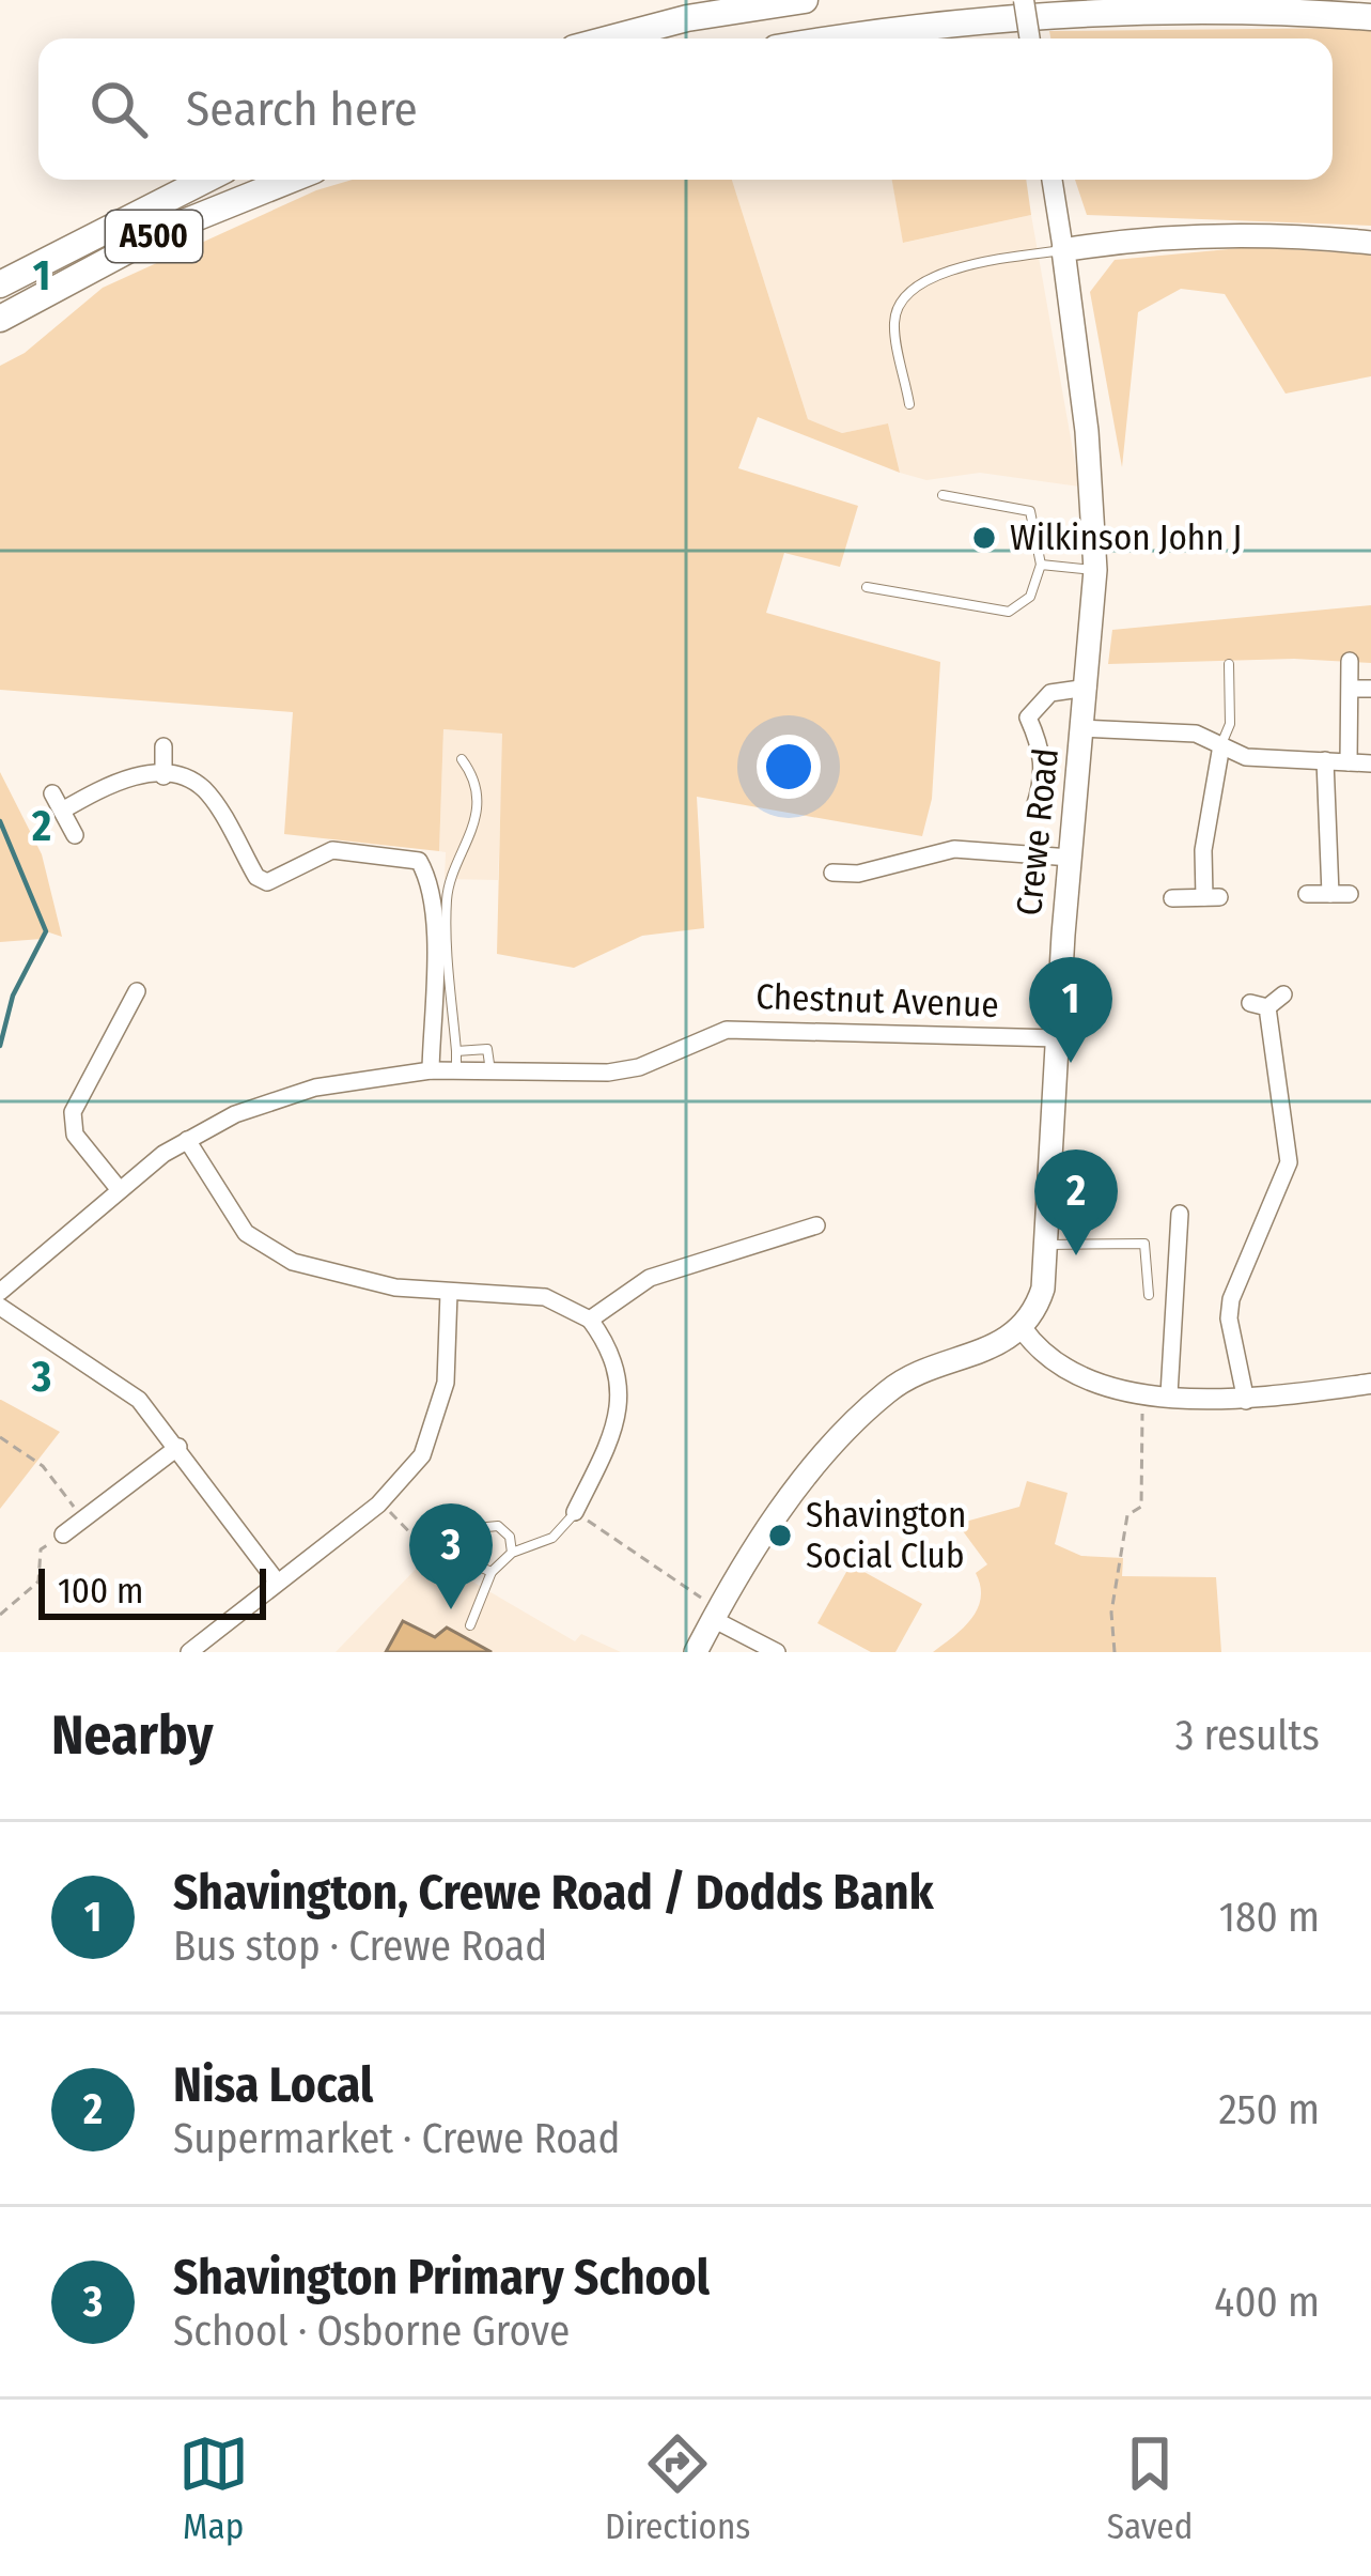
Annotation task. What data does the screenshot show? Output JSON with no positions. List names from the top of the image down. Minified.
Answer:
{"streets":{"highway":["A500"],"main road":["Crewe Road"],"street":["Chestnut Avenue"]},"crossings":[["Crewe Road","Chestnut Avenue"]],"places":["Wilkinson John J","Shavington Social Club"],"scale_bar":"100 m","page":{"search":"Search here","pins":["1","2","3"],"scale":"100 m","heading":["Nearby","3 results"],"list":[{"mark":"1","name":"Shavington, Crewe Road / Dodds Bank","note":"Bus stop · Crewe Road","value":"180 m"},{"mark":"2","name":"Nisa Local","note":"Supermarket · Crewe Road","value":"250 m"},{"mark":"3","name":"Shavington Primary School","note":"School · Osborne Grove","value":"400 m"}],"nav":["Map","Directions","Saved"]},"grid":{"rows":["1","2","3"]}}
